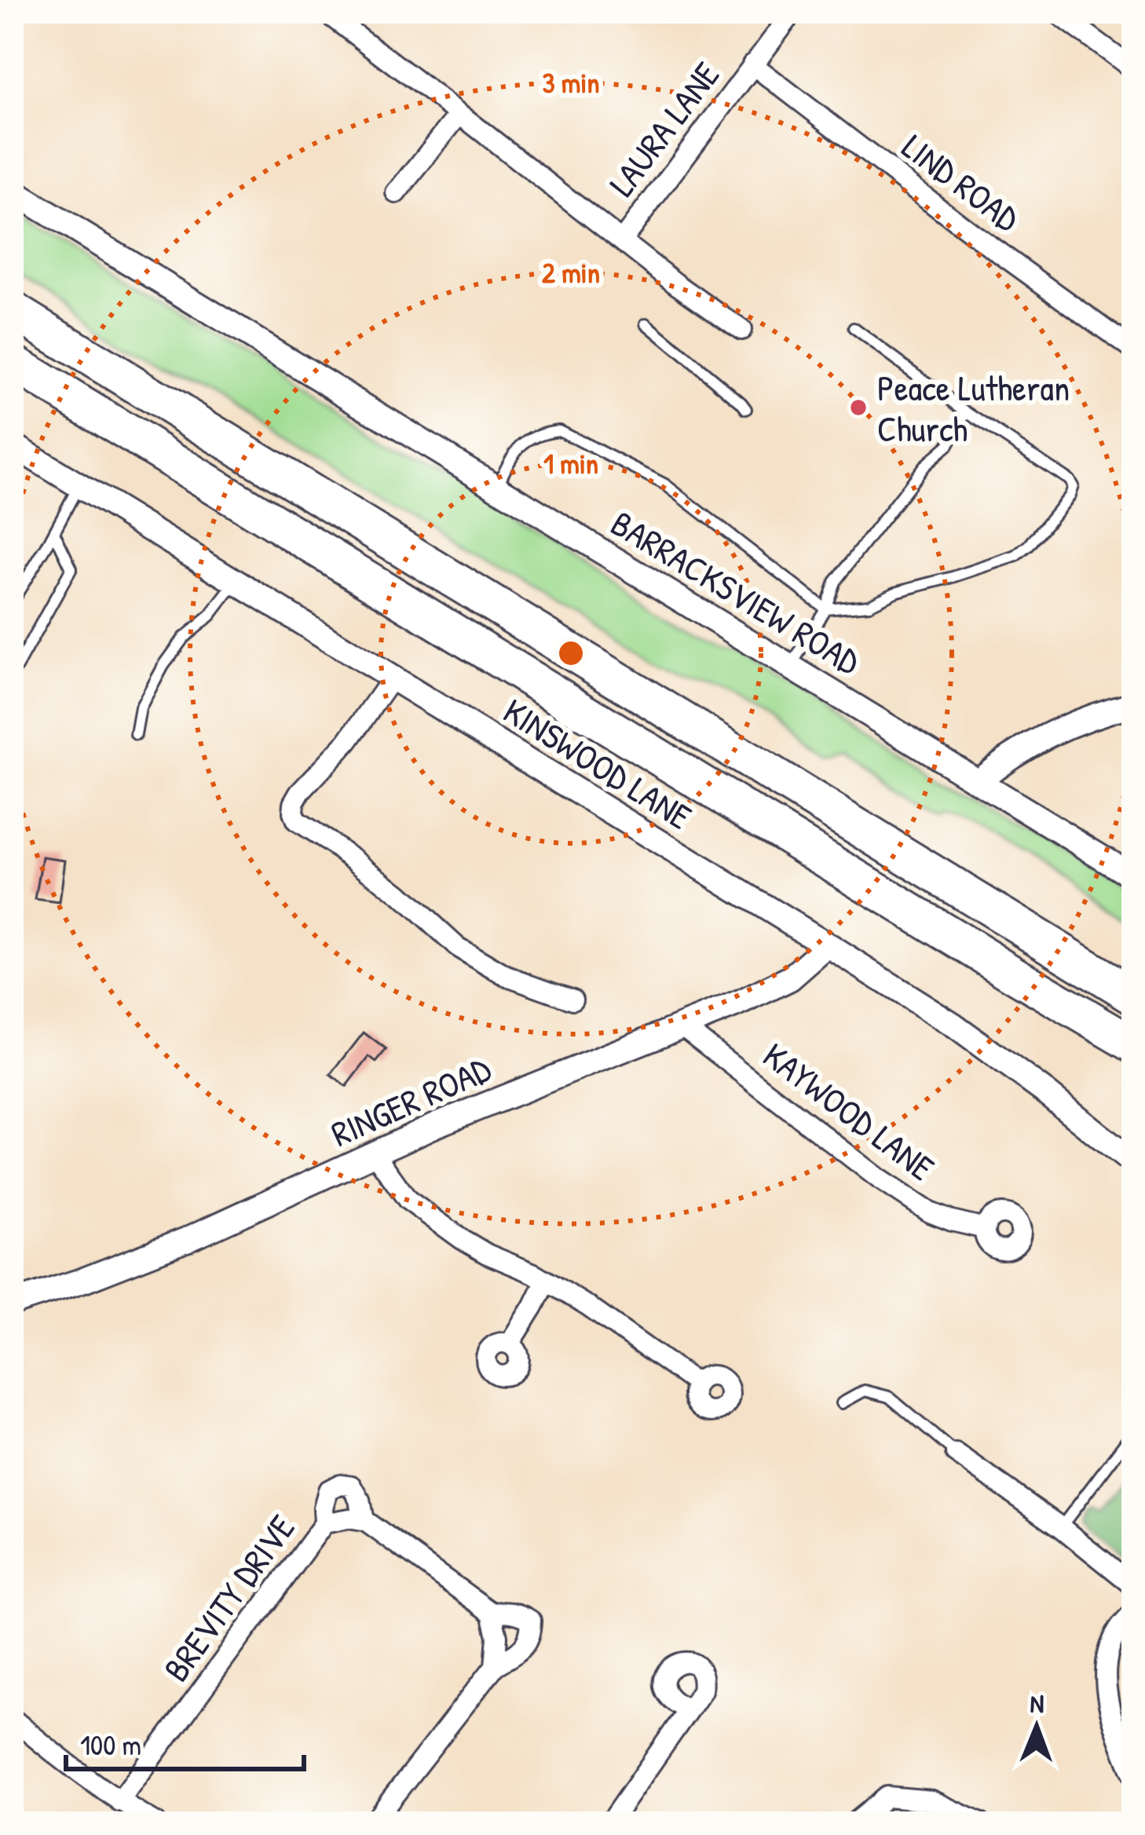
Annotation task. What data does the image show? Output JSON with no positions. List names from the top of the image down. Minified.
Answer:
{"streets":{"street":["LAURA LANE","LIND ROAD","BARRACKSVIEW ROAD","KINSWOOD LANE","RINGER ROAD","KAYWOOD LANE","BREVITY DRIVE"]},"crossings":[["LAURA LANE","LIND ROAD"],["KINSWOOD LANE","RINGER ROAD"],["RINGER ROAD","KAYWOOD LANE"]],"places":["Peace Lutheran Church"],"scale_bar":"100 m","north":"top","rings":["3 min","2 min","1 min"]}
